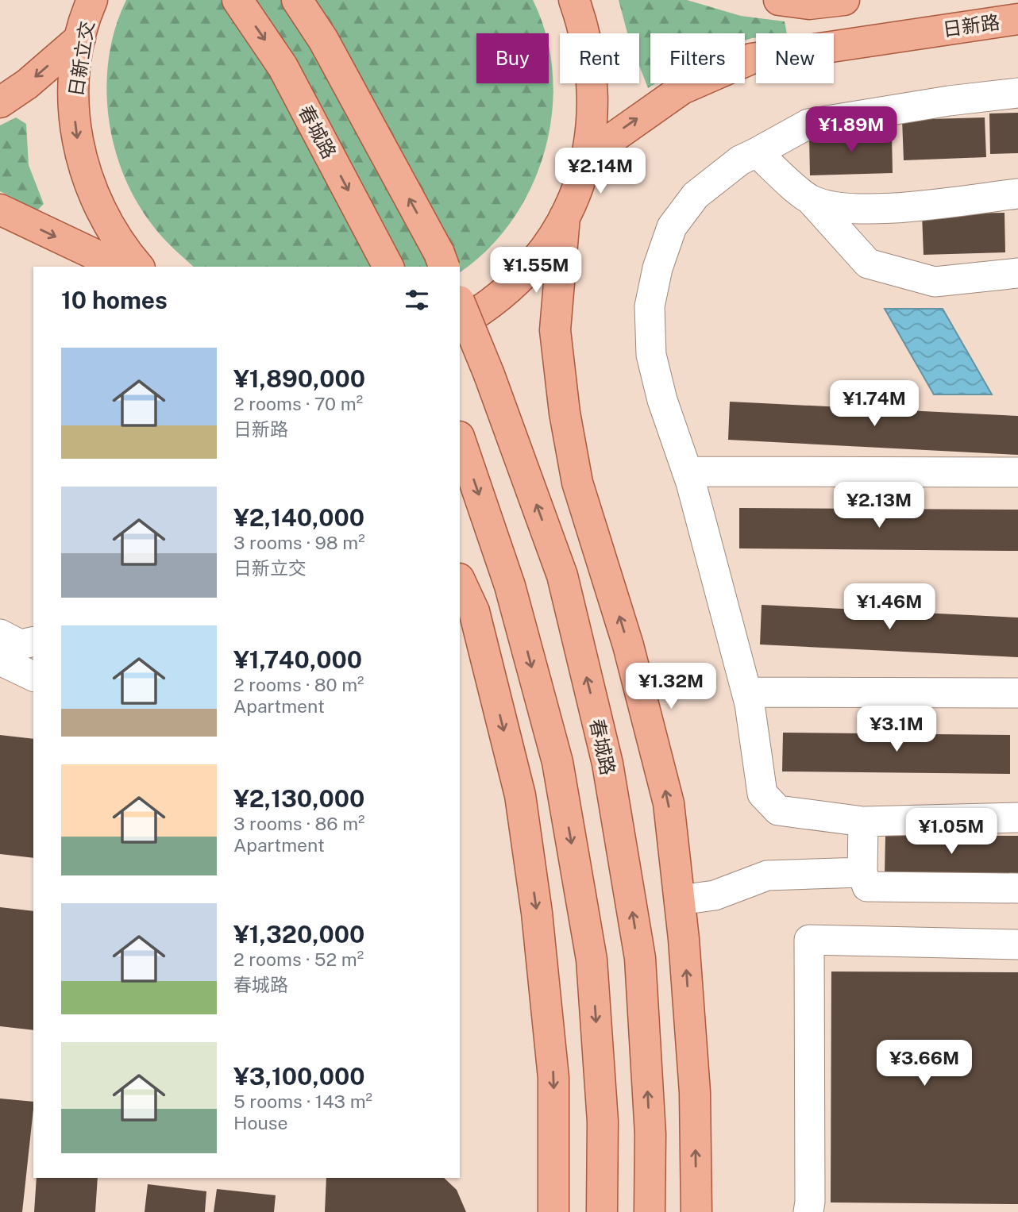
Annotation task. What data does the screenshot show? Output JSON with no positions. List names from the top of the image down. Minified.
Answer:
{"streets":{"main road":["日新路","日新立交","春城路"]},"one_way":["日新路","日新立交"],"page":{"chip":["Buy","Rent","Filters","New"],"price":["¥1.89M","¥2.14M","¥1.55M","¥1.74M","¥2.13M","¥1.46M","¥1.32M","¥3.1M","¥1.05M","¥3.66M"],"heading":"10 homes","list":[{"name":"¥1,890,000","note":"2 rooms · 70 m² · 日新路"},{"name":"¥2,140,000","note":"3 rooms · 98 m² · 日新立交"},{"name":"¥1,740,000","note":"2 rooms · 80 m² · Apartment"},{"name":"¥2,130,000","note":"3 rooms · 86 m² · Apartment"},{"name":"¥1,320,000","note":"2 rooms · 52 m² · 春城路"},{"name":"¥3,100,000","note":"5 rooms · 143 m² · House"}]}}
